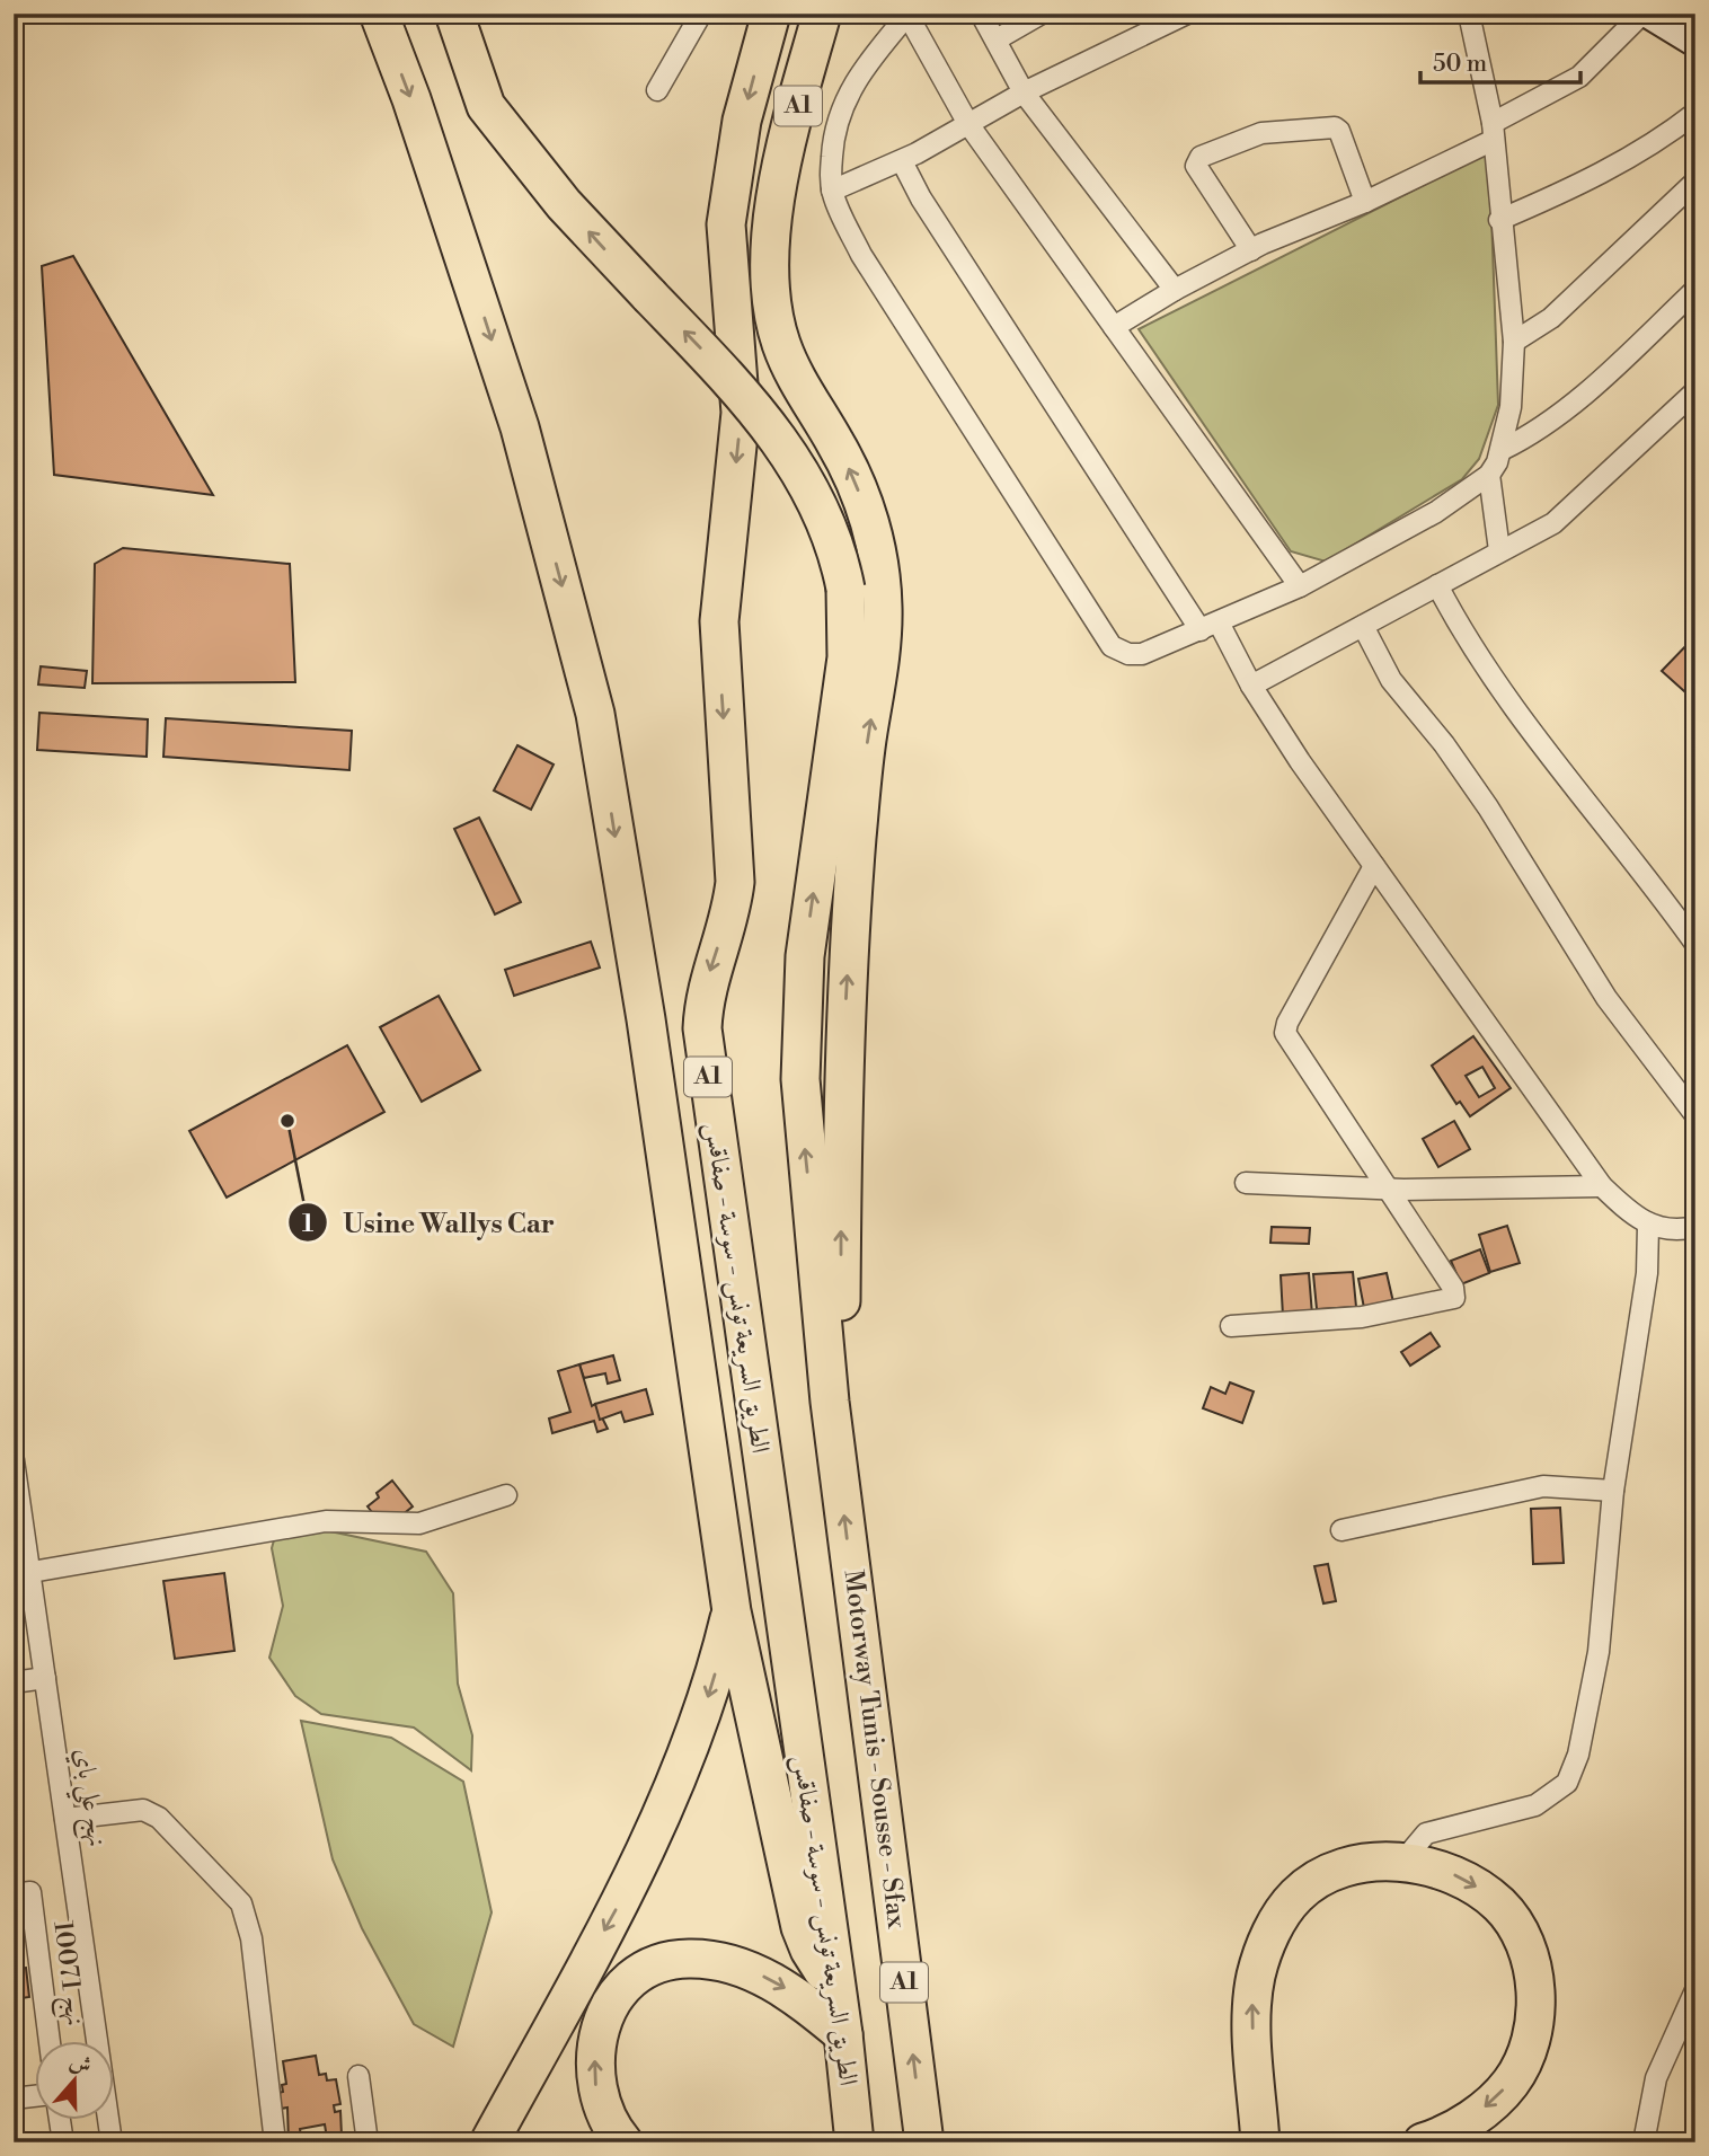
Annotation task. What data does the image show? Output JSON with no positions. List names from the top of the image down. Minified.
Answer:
{"streets":{"highway":["A1","الطريق السريعة تونس - سوسة - صفاقس","Motorway Tunis - Sousse - Sfax"],"street":["نهج علي باي","نهج 10071"]},"crossings":[["A1","Motorway Tunis - Sousse - Sfax"]],"places":["Usine Wallys Car"],"scale_bar":"50 m","north":"top"}
